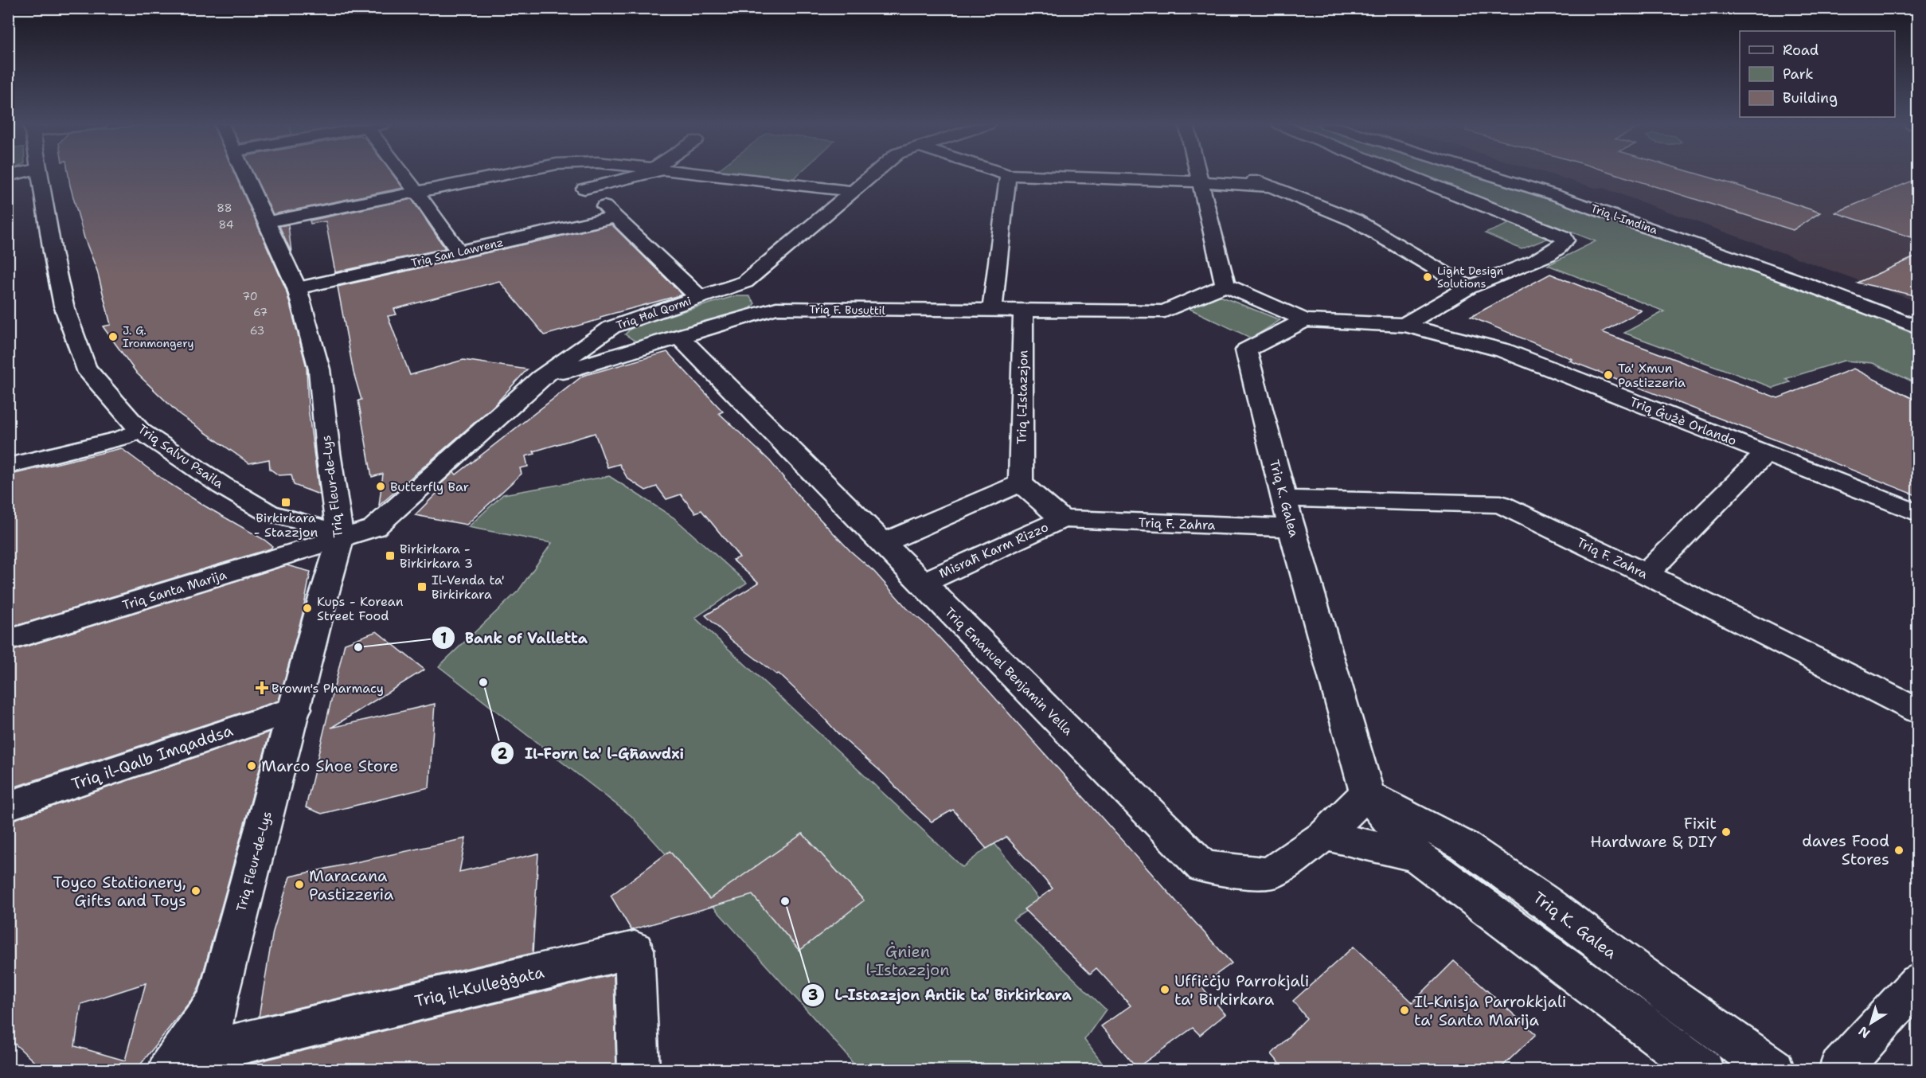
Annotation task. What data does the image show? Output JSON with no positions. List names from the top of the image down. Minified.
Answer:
{"streets":{"street":["Triq l-Imdina","Triq San Lawrenz","Triq F. Busuttil","Triq Ħal Qormi","Triq l-Istazzjon","Triq Ġużè Orlando","Triq Salvu Psaila","Triq Fleur-de-Lys","Triq K. Galea","Triq F. Zahra","Misraħ Karm Rizzo","Triq Santa Marija","Triq Emanuel Benjamin Vella","Triq il-Qalb Imqaddsa","Triq il-Kulleġġata"]},"crossings":[["Triq San Lawrenz","Triq Fleur-de-Lys"],["Triq F. Busuttil","Triq Ħal Qormi"],["Triq F. Busuttil","Triq l-Istazzjon"],["Triq F. Busuttil","Triq Emanuel Benjamin Vella"],["Triq Ħal Qormi","Triq Salvu Psaila"],["Triq Ħal Qormi","Triq Fleur-de-Lys"],["Triq Ħal Qormi","Triq Santa Marija"],["Triq l-Istazzjon","Misraħ Karm Rizzo"],["Triq Ġużè Orlando","Triq K. Galea"],["Triq Salvu Psaila","Triq Fleur-de-Lys"],["Triq Salvu Psaila","Triq Santa Marija"],["Triq Fleur-de-Lys","Triq Santa Marija"],["Triq Fleur-de-Lys","Triq il-Qalb Imqaddsa"],["Triq Fleur-de-Lys","Triq il-Kulleġġata"],["Triq K. Galea","Triq F. Zahra"],["Triq K. Galea","Triq Emanuel Benjamin Vella"],["Triq F. Zahra","Misraħ Karm Rizzo"],["Misraħ Karm Rizzo","Triq Emanuel Benjamin Vella"]],"parks":["Ġnien l-Istazzjon"],"places":{"other":["Light Design Solutions","J. G. Ironmongery","Ta' Xmun Pastizzeria","Butterfly Bar","Kups - Korean Street Food","Bank of Valletta","Il-Forn ta' l-Għawdxi","Marco Shoe Store","Fixit Hardware & DIY","daves Food Stores","Maracana Pastizzeria","Toyco Stationery, Gifts and Toys","L-Istazzjon Antik ta' Birkirkara","Uffiċċju Parrokjali ta' Birkirkara","Il-Knisja Parrokkjali ta' Santa Marija"],"transit":["Birkirkara - Stazzjon","Birkirkara - Birkirkara 3","Il-Venda ta' Birkirkara"],"health":["Brown's Pharmacy"]},"house_numbers":["88","84","70","67","63"],"legend":["Road","Park","Building"],"north":"bottom left"}
